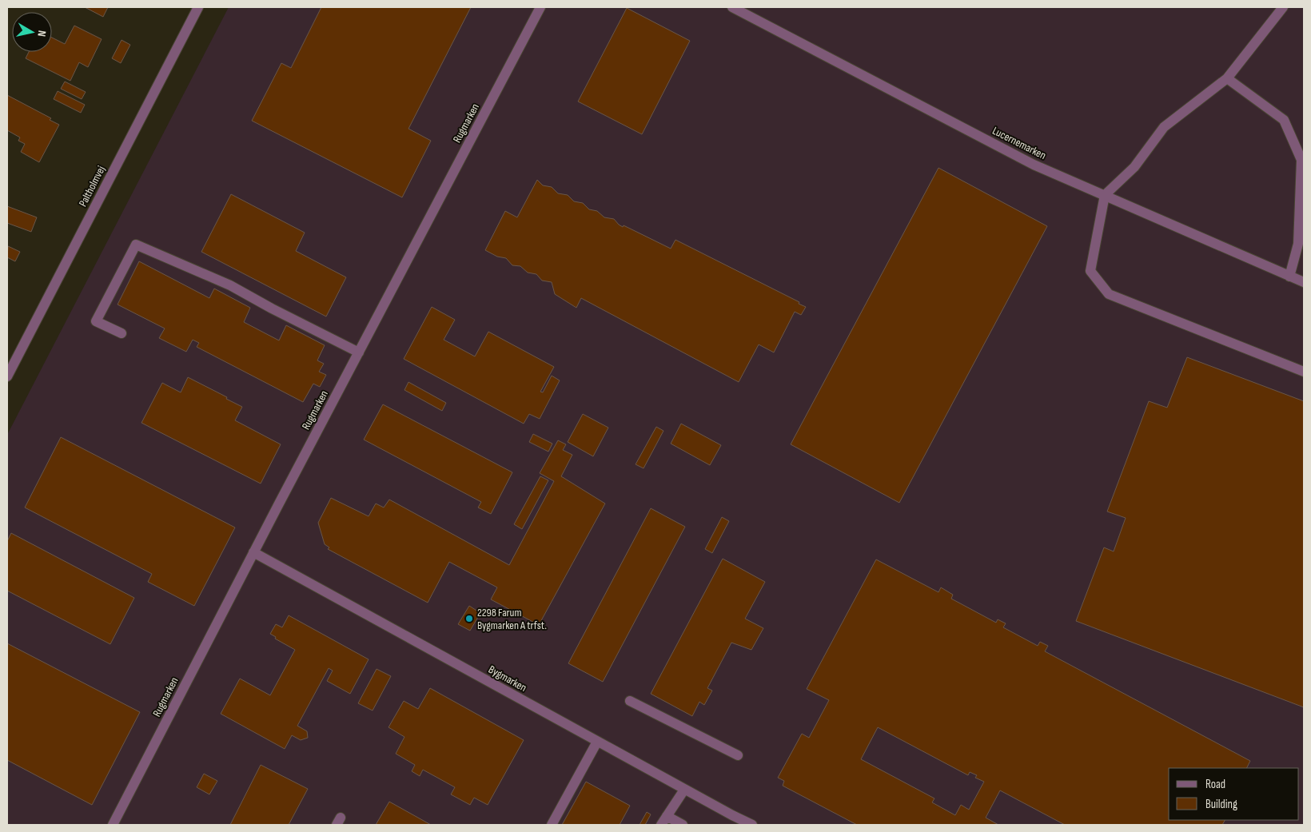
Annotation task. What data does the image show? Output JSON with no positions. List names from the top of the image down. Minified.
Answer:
{"streets":{"street":["Rugmarken","Lucernemarken","Paltholmvej","Bygmarken"]},"crossings":[["Rugmarken","Bygmarken"]],"places":["2298 Farum Bygmarken A trfst."],"legend":["Road","Building"],"north":"right"}
